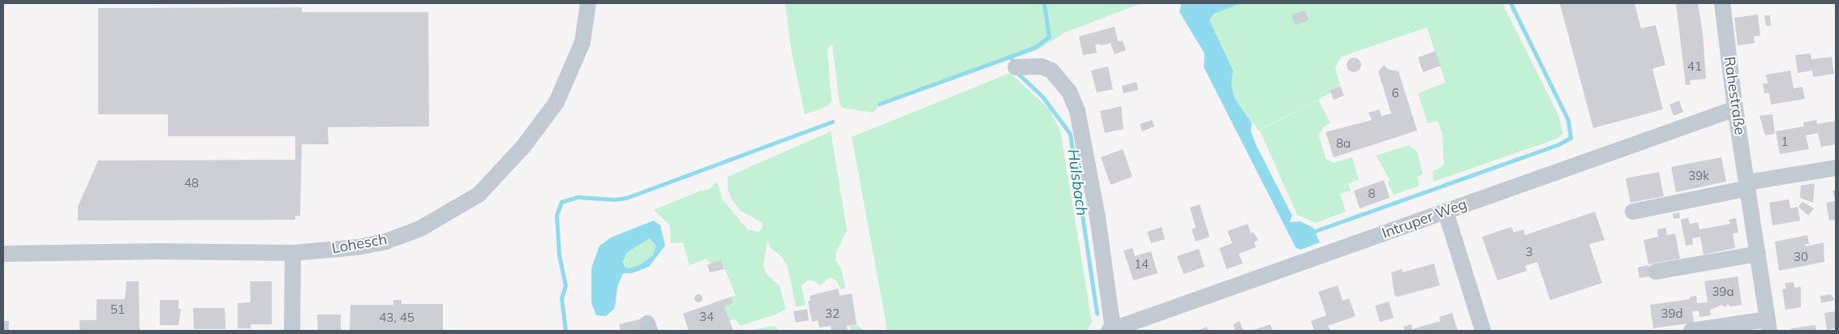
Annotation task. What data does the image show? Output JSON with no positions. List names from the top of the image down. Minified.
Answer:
{"streets":{"street":["Rahestraße","Intruper Weg","Lohesch"]},"crossings":[["Rahestraße","Intruper Weg"]],"water":["Hülsbach"],"house_numbers":["41","6","1","8a","39k","48","8","3","30","14","39a","51","32","39d","34","43, 45"]}
